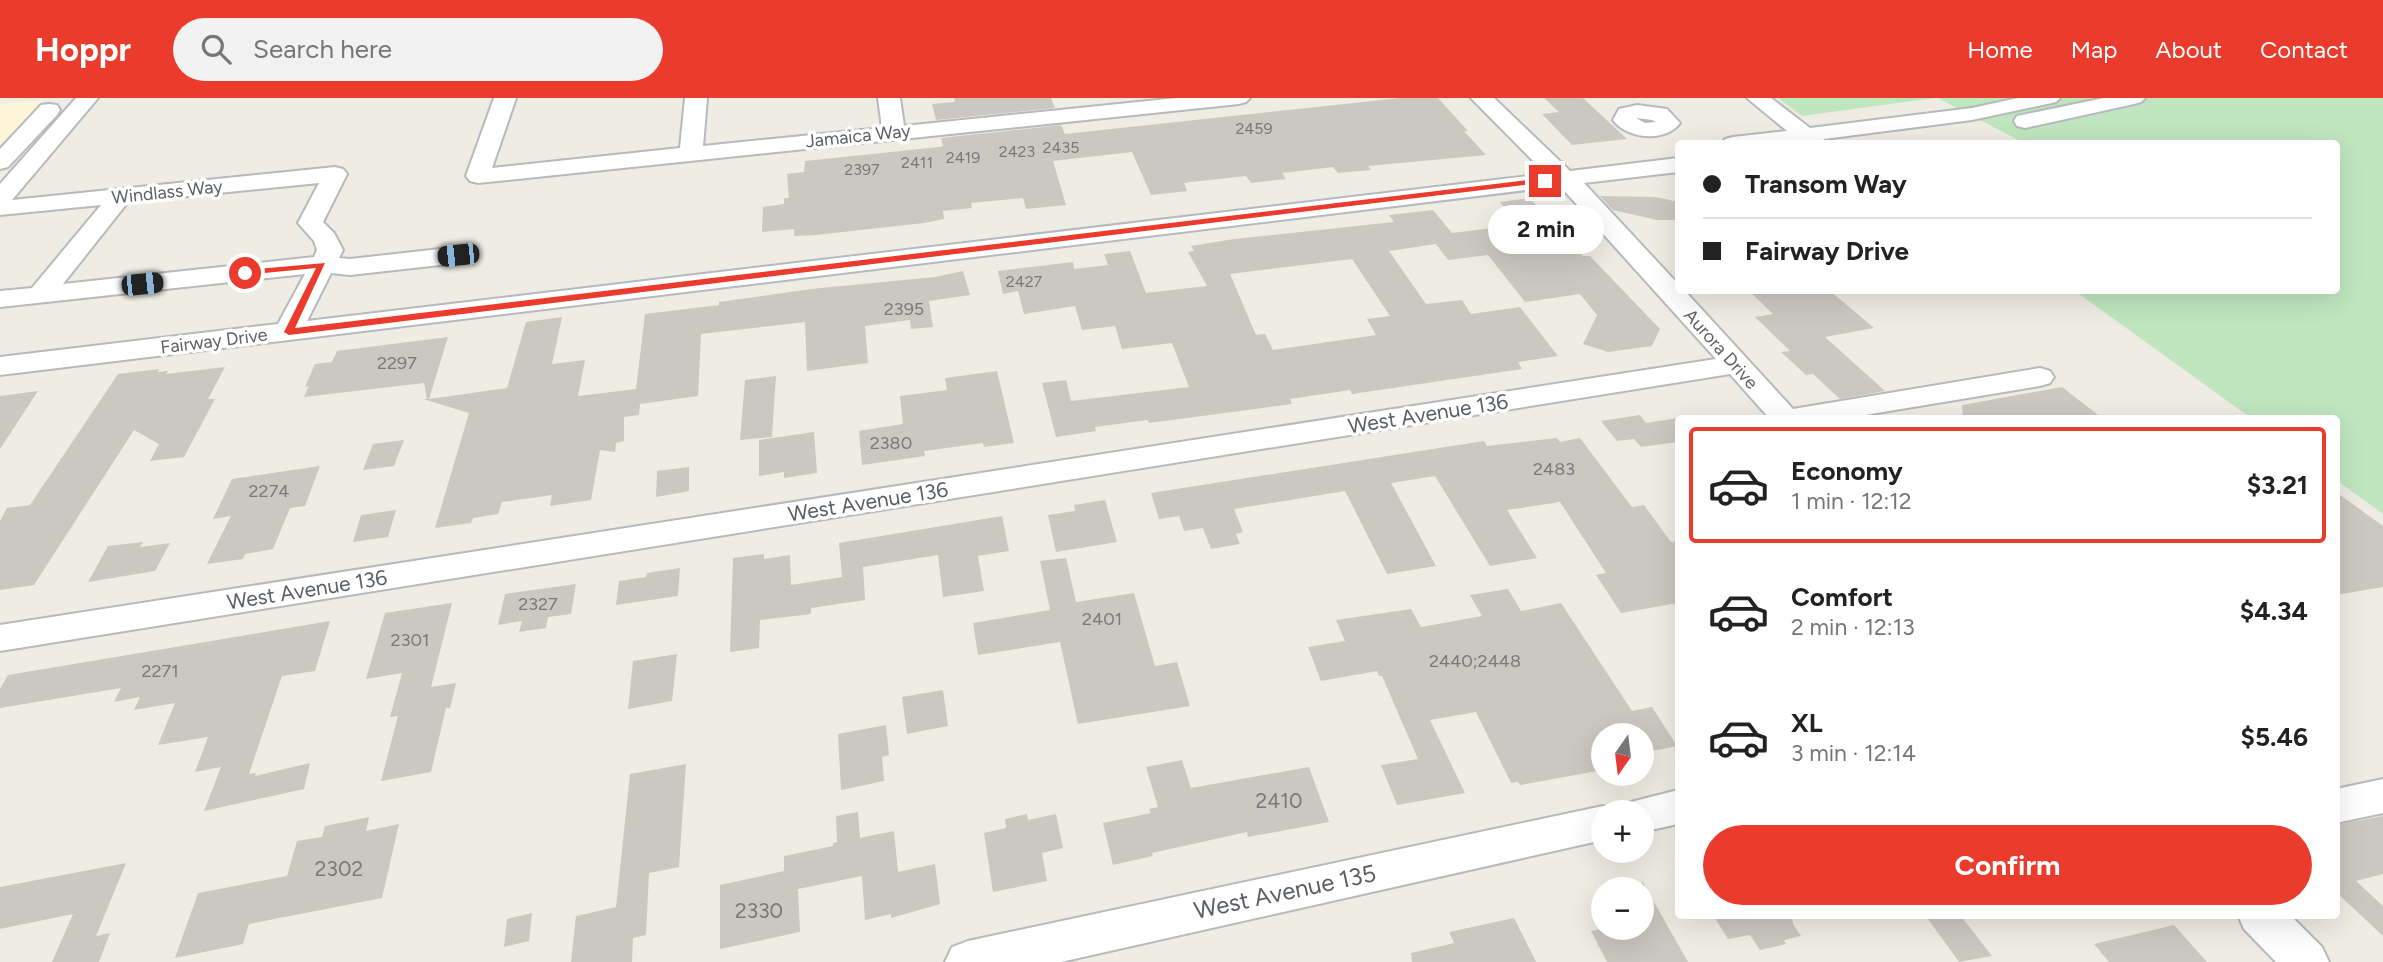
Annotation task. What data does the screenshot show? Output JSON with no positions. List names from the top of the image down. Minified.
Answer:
{"streets":{"street":["Jamaica Way","Windlass Way","Fairway Drive","Aurora Drive","West Avenue 136","West Avenue 135"]},"crossings":[["Fairway Drive","Aurora Drive"],["Aurora Drive","West Avenue 136"]],"house_numbers":["2459","2435","2423","2419","2411","2397","2427","2395","2297","2380","2483","2274","2327","2401","2301","2440;2448","2271","2410","2302","2330"],"north":"bottom","page":{"header":"Hoppr","search":"Search here","nav":["Home","Map","About","Contact"],"banner":["Transom Way","Fairway Drive"],"bubble":"2 min","list":[{"name":"Economy","note":"1 min · 12:12","value":"$3.21"},{"name":"Comfort","note":"2 min · 12:13","value":"$4.34"},{"name":"XL","note":"3 min · 12:14","value":"$5.46"}],"map_buttons":["+","−"],"buttons":"Confirm"}}
